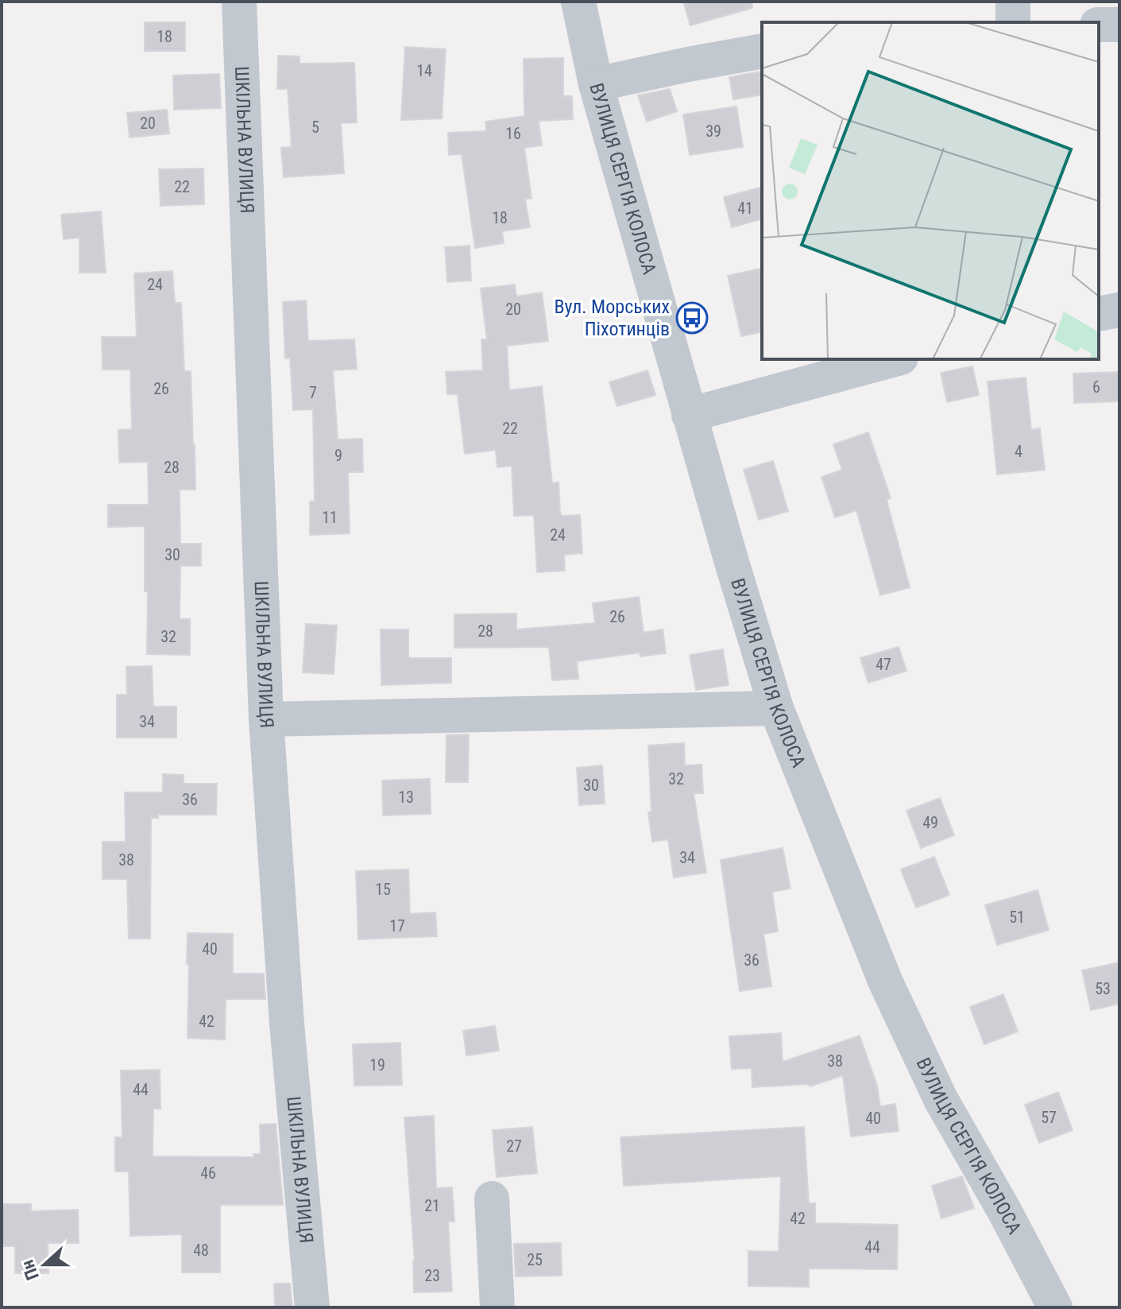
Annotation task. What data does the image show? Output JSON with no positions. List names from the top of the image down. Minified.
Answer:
{"streets":{"street":["ШКІЛЬНА ВУЛИЦЯ","ВУЛИЦЯ СЕРГІЯ КОЛОСА"]},"places":{"bus stop":["Вул. Морських Піхотинців"]},"house_numbers":["18","14","20","5","39","16","22","41","18","24","20","6","26","7","22","4","9","28","11","24","30","26","28","32","47","34","32","30","13","36","49","34","38","15","51","17","40","36","53","42","38","19","44","57","40","27","46","21","42","44","48","25","23"],"north":"left"}
